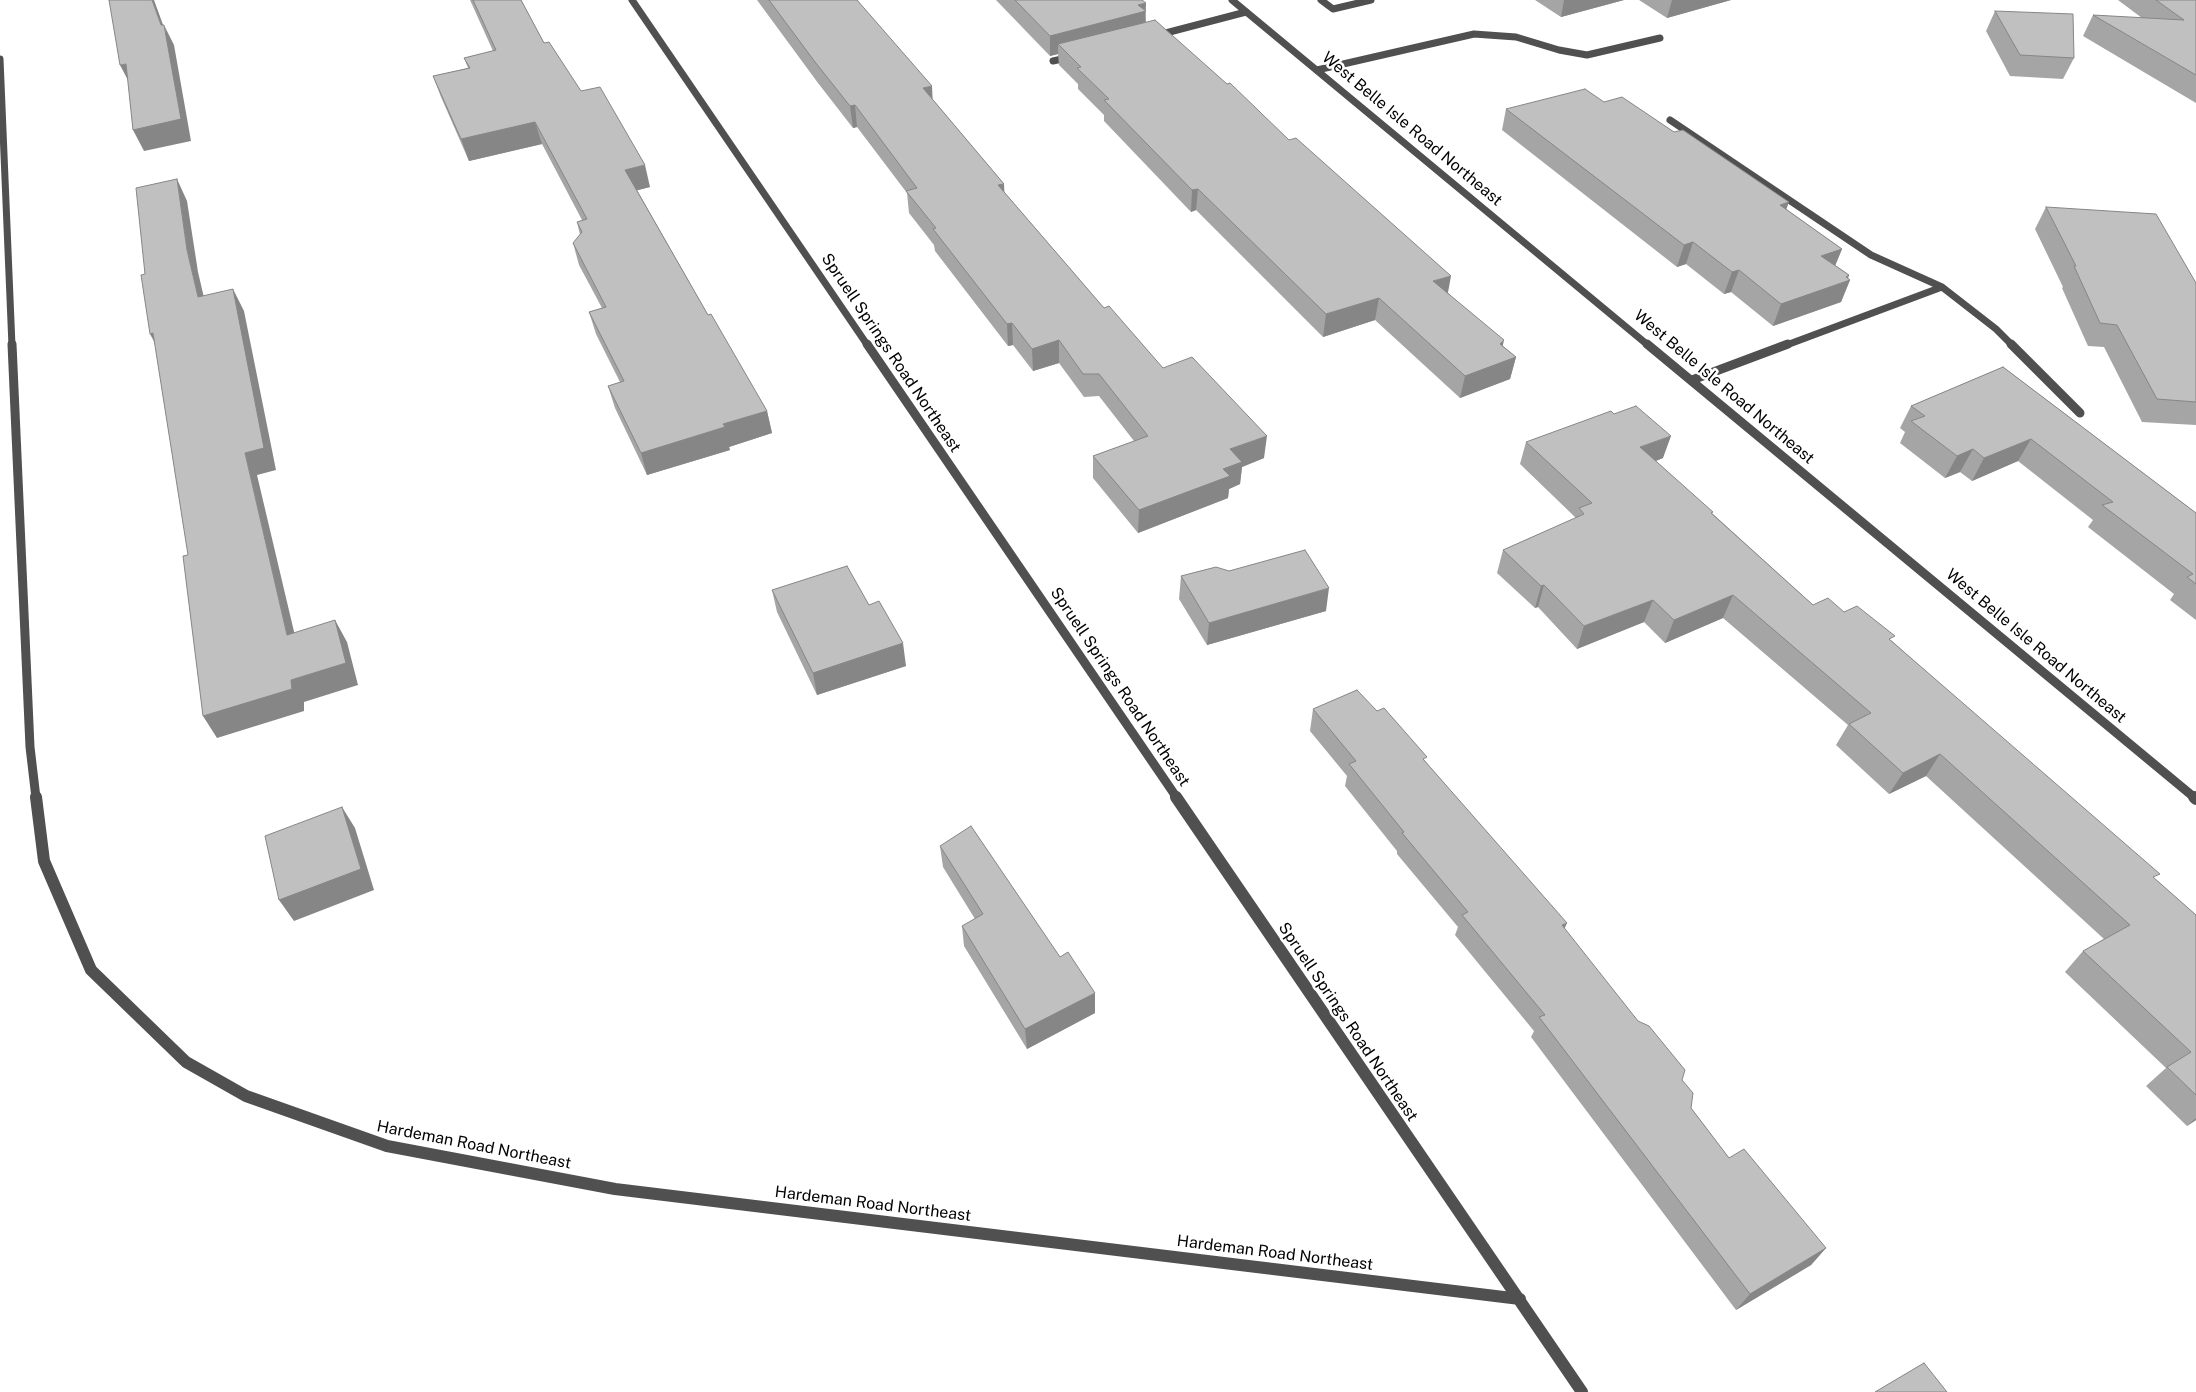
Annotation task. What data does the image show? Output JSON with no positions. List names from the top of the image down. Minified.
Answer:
{"streets":{"street":["West Belle Isle Road Northeast","Spruell Springs Road Northeast","Hardeman Road Northeast"]},"crossings":[["Spruell Springs Road Northeast","Hardeman Road Northeast"]]}
